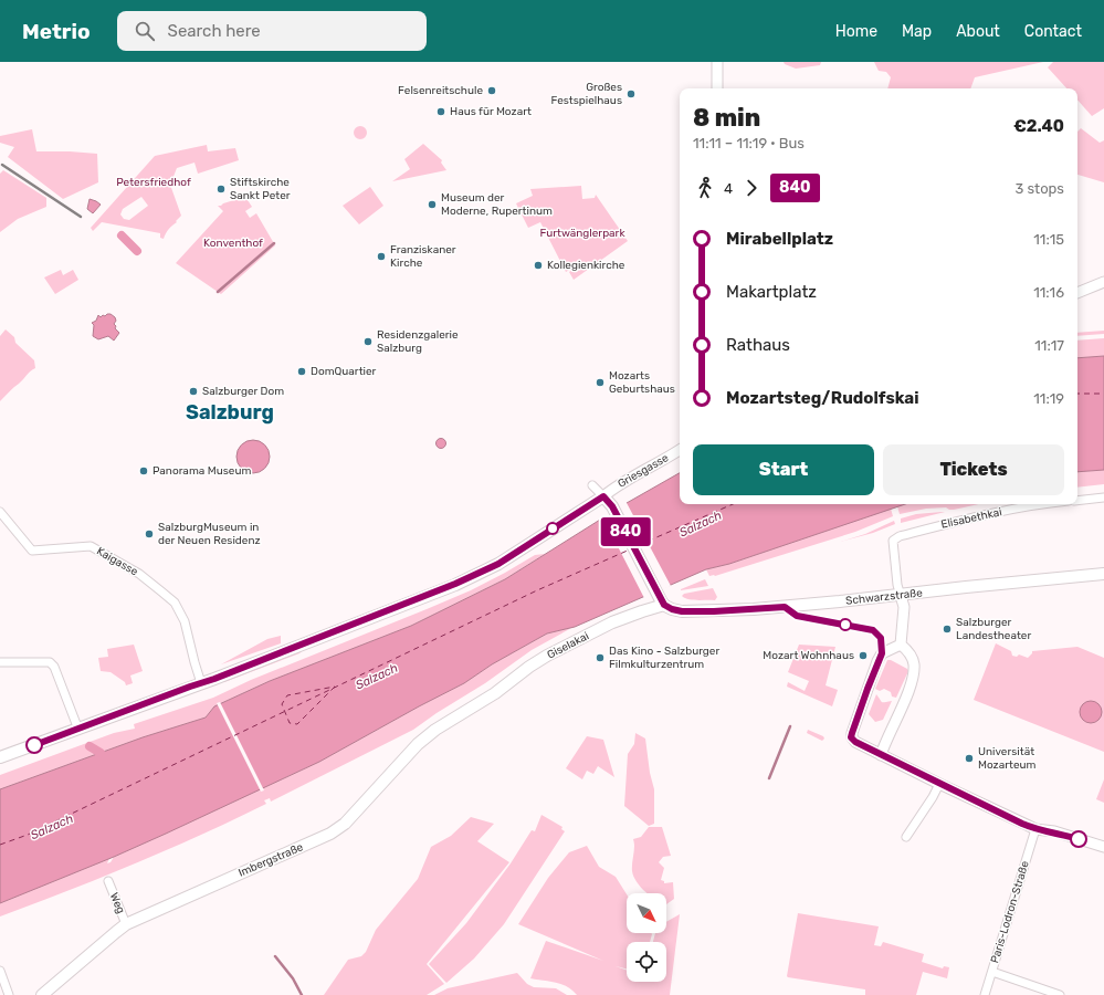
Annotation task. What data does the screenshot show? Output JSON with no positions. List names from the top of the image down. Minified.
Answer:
{"streets":{"main road":["Schwarzstraße","Giselakai","Imbergstraße"],"street":["Griesgasse","Elisabethkai","Kaigasse","Weg","Paris-Lodron-Straße"]},"crossings":[["Elisabethkai","Schwarzstraße"],["Schwarzstraße","Giselakai"],["Giselakai","Imbergstraße"],["Imbergstraße","Weg"]],"districts":["Salzburg"],"water":["Salzach"],"parks":["Petersfriedhof","Furtwänglerpark","Konventhof"],"places":["Felsenreitschule","Großes Festspielhaus","Haus für Mozart","Stiftskirche Sankt Peter","Museum der Moderne, Rupertinum","Franziskaner Kirche","Kollegienkirche","Residenzgalerie Salzburg","DomQuartier","Mozarts Geburtshaus","Salzburger Dom","Panorama Museum","SalzburgMuseum in der Neuen Residenz","Salzburger Landestheater","Mozart Wohnhaus","Das Kino - Salzburger Filmkulturzentrum","Universität Mozarteum"],"lines":["bus line 840"],"north":"bottom right","page":{"header":"Metrio","search":"Search here","nav":["Home","Map","About","Contact"],"on_map":"840","heading":["8 min","11:11 – 11:19 · Bus","€2.40"],"legs":["4","840","3 stops"],"list":[{"name":"Mirabellplatz","value":"11:15"},{"name":"Makartplatz","value":"11:16"},{"name":"Rathaus","value":"11:17"},{"name":"Mozartsteg/Rudolfskai","value":"11:19"}],"buttons":["Start","Tickets"]}}
